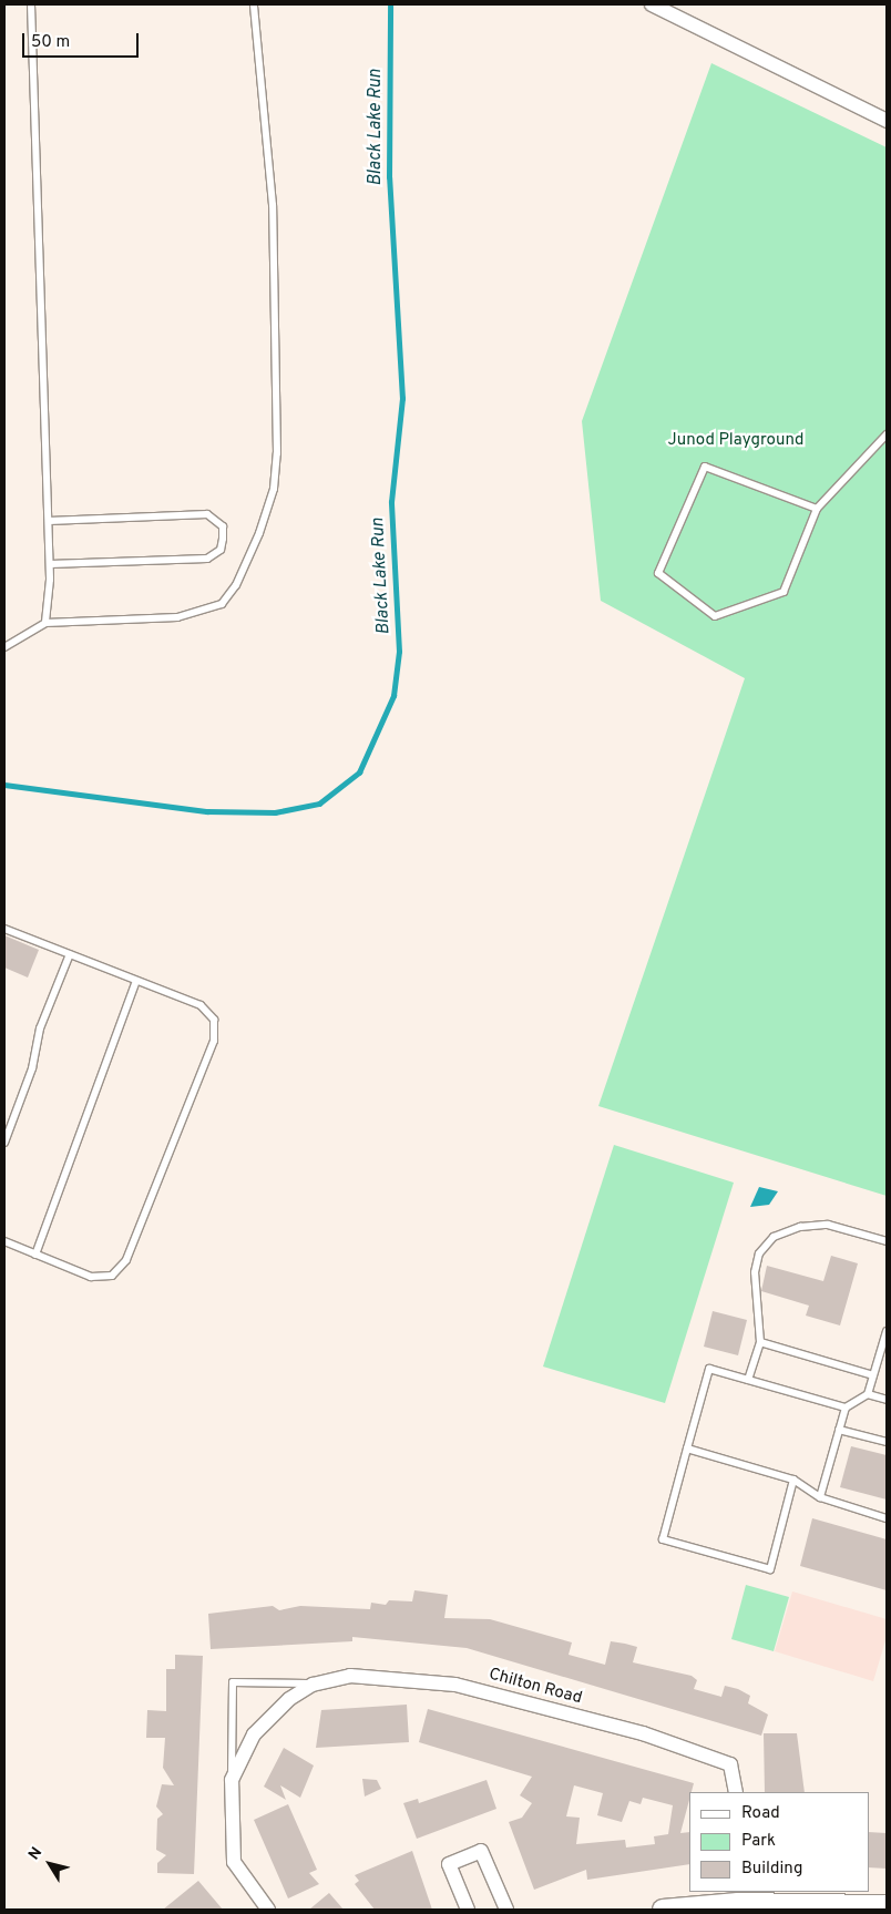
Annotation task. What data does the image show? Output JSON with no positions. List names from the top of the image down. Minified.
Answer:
{"streets":{"street":["Chilton Road"]},"water":["Black Lake Run"],"parks":["Junod Playground"],"legend":["Road","Park","Building"],"scale_bar":"50 m","north":"top left"}
